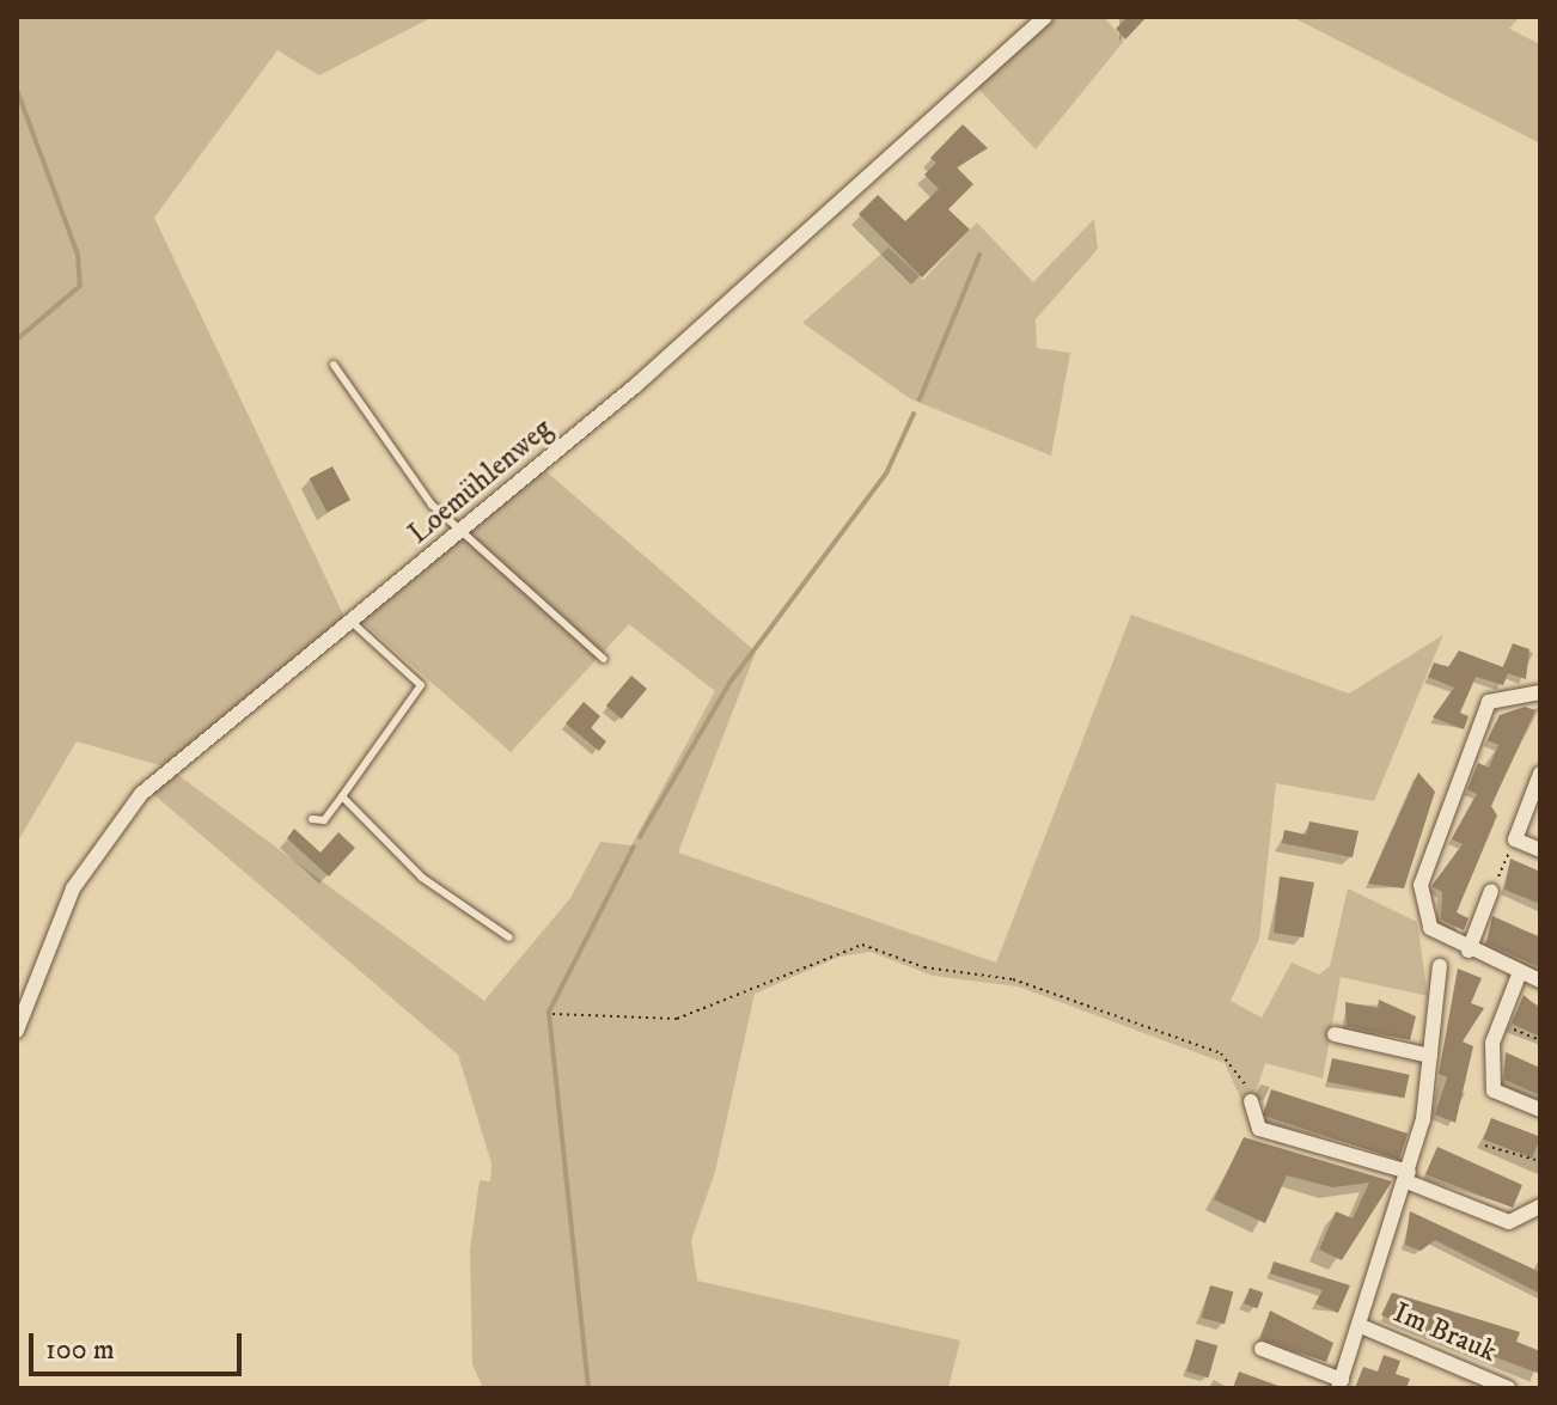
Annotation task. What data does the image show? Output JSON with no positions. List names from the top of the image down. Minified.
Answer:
{"streets":{"street":["Loemühlenweg","Im Brauk"]},"scale_bar":"100 m"}
